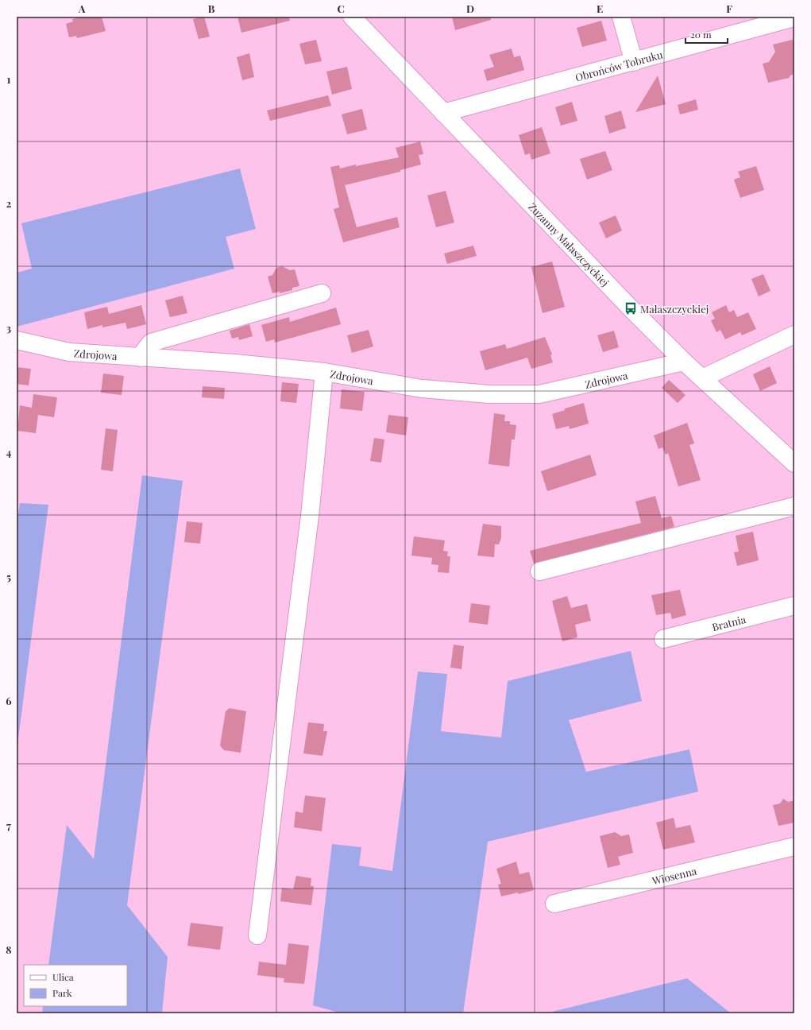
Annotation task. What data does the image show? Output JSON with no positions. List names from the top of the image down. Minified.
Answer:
{"streets":{"street":["Obrońców Tobruku","Zuzanny Małaszczyckiej","Zdrojowa","Bratnia","Wiosenna"]},"crossings":[["Obrońców Tobruku","Zuzanny Małaszczyckiej"],["Zuzanny Małaszczyckiej","Zdrojowa"]],"places":{"bus stop":["Małaszczyckiej"]},"legend":["Ulica","Park"],"scale_bar":"20 m","grid":{"columns":["A","B","C","D","E","F"],"rows":["1","2","3","4","5","6","7","8"]}}
